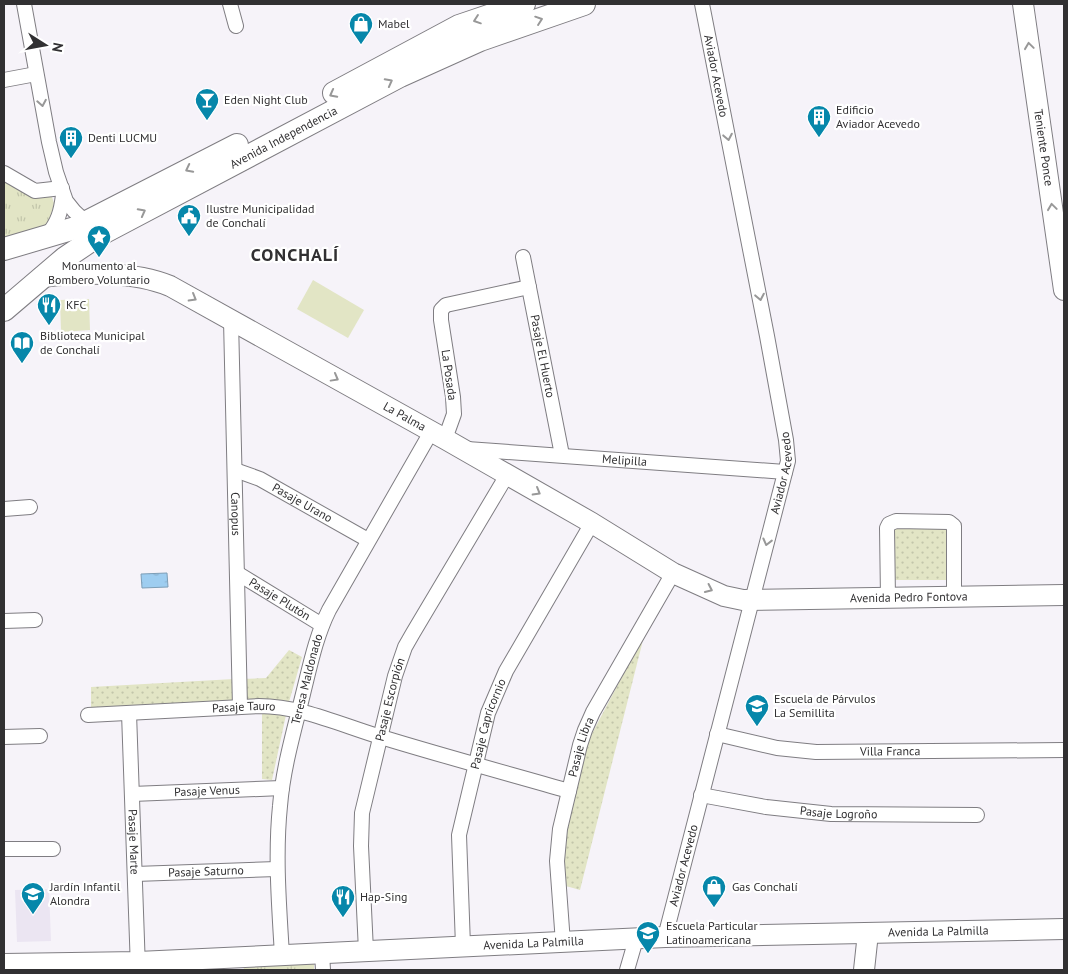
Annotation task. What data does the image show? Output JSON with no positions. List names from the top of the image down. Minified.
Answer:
{"streets":{"main road":["Avenida Independencia"],"street":["Aviador Acevedo","Teniente Ponce","Pasaje El Huerto","La Posada","La Palma","Melipilla","Pasaje Urano","Canopus","Avenida Pedro Fontova","Pasaje Plutón","Teresa Maldonado","Pasaje Escorpión","Pasaje Tauro","Pasaje Capricornio","Pasaje Libra","Villa Franca","Pasaje Venus","Pasaje Logroño","Pasaje Marte","Pasaje Saturno","Avenida La Palmilla"]},"crossings":[["Aviador Acevedo","La Palma"],["Aviador Acevedo","Melipilla"],["Aviador Acevedo","Avenida Pedro Fontova"],["Aviador Acevedo","Villa Franca"],["Aviador Acevedo","Pasaje Logroño"],["Aviador Acevedo","Avenida La Palmilla"],["Avenida Independencia","La Palma"],["Pasaje El Huerto","La Posada"],["Pasaje El Huerto","Melipilla"],["La Posada","La Palma"],["La Posada","Melipilla"],["La Posada","Teresa Maldonado"],["La Palma","Melipilla"],["La Palma","Canopus"],["La Palma","Avenida Pedro Fontova"],["La Palma","Teresa Maldonado"],["La Palma","Pasaje Escorpión"],["La Palma","Pasaje Capricornio"],["La Palma","Pasaje Libra"],["Melipilla","Teresa Maldonado"],["Pasaje Urano","Canopus"],["Pasaje Urano","Teresa Maldonado"],["Canopus","Pasaje Plutón"],["Canopus","Pasaje Tauro"],["Pasaje Plutón","Teresa Maldonado"],["Teresa Maldonado","Pasaje Tauro"],["Teresa Maldonado","Pasaje Venus"],["Teresa Maldonado","Pasaje Saturno"],["Teresa Maldonado","Avenida La Palmilla"],["Pasaje Escorpión","Pasaje Tauro"],["Pasaje Escorpión","Avenida La Palmilla"],["Pasaje Tauro","Pasaje Capricornio"],["Pasaje Tauro","Pasaje Libra"],["Pasaje Tauro","Pasaje Marte"],["Pasaje Capricornio","Avenida La Palmilla"],["Pasaje Libra","Avenida La Palmilla"],["Pasaje Venus","Pasaje Marte"],["Pasaje Marte","Pasaje Saturno"],["Pasaje Marte","Avenida La Palmilla"]],"one_way":["Aviador Acevedo","Teniente Ponce","La Palma"],"districts":["CONCHALÍ"],"places":{"shop":["Mabel","Gas Conchalí"],"bar":["Eden Night Club"],"building":["Edificio Aviador Acevedo","Denti LUCMU"],"public building":["Ilustre Municipalidad de Conchalí"],"place":["Monumento al Bombero Voluntario"],"restaurant":["KFC","Hap-Sing"],"library":["Biblioteca Municipal de Conchalí"],"school or university":["Escuela de Párvulos La Semillita","Jardín Infantil Alondra","Escuela Particular Latinoamericana"]},"north":"right"}
